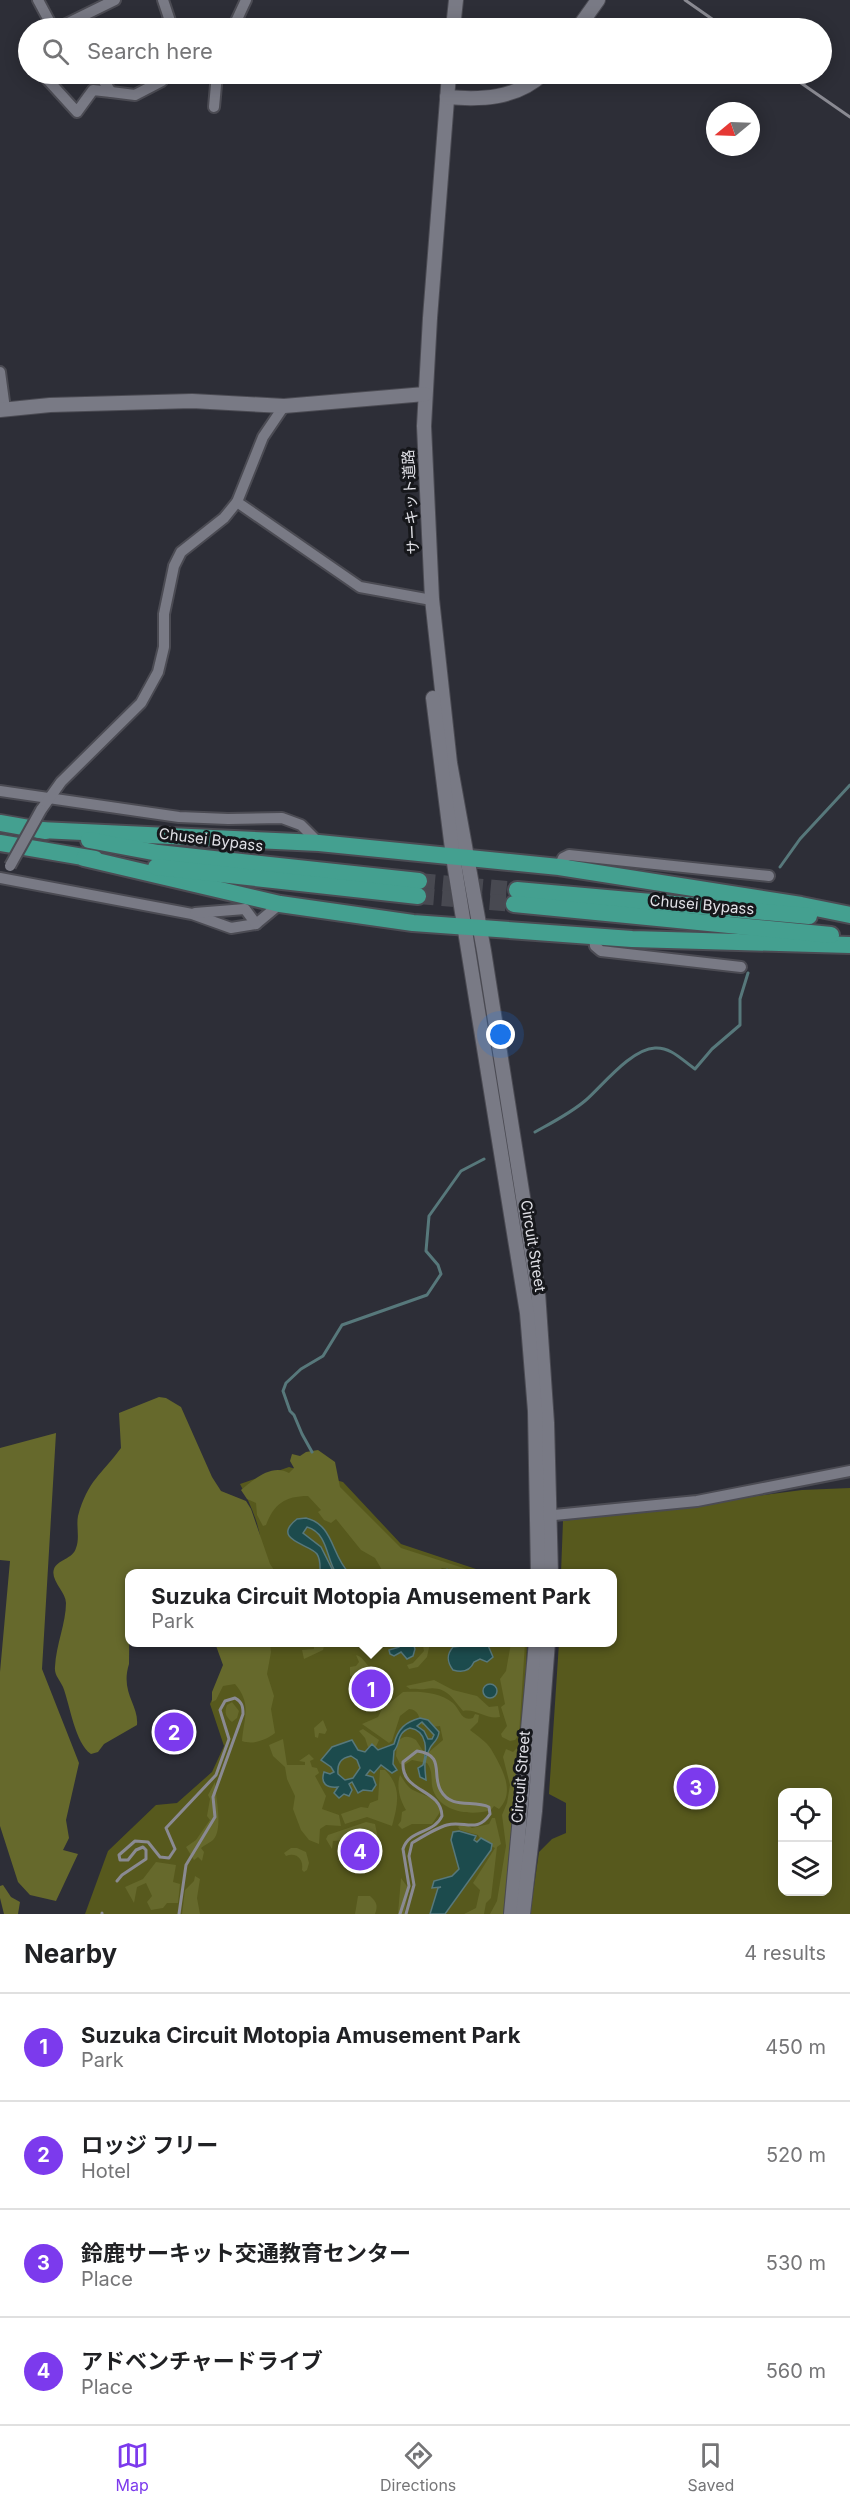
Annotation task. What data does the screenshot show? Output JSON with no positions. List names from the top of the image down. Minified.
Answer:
{"streets":{"highway":["Chusei Bypass"],"street":["サーキット道路","Circuit Street"]},"crossings":[["サーキット道路","Circuit Street"]],"north":"left","page":{"search":"Search here","popup":["Suzuka Circuit Motopia Amusement Park","Park"],"pins":["1","2","3","4"],"heading":["Nearby","4 results"],"list":[{"mark":"1","name":"Suzuka Circuit Motopia Amusement Park","note":"Park","value":"450 m"},{"mark":"2","name":"ロッジ フリー","note":"Hotel","value":"520 m"},{"mark":"3","name":"鈴鹿サーキット交通教育センター","note":"Place","value":"530 m"},{"mark":"4","name":"アドベンチャードライブ","note":"Place","value":"560 m"}],"nav":["Map","Directions","Saved"]}}
